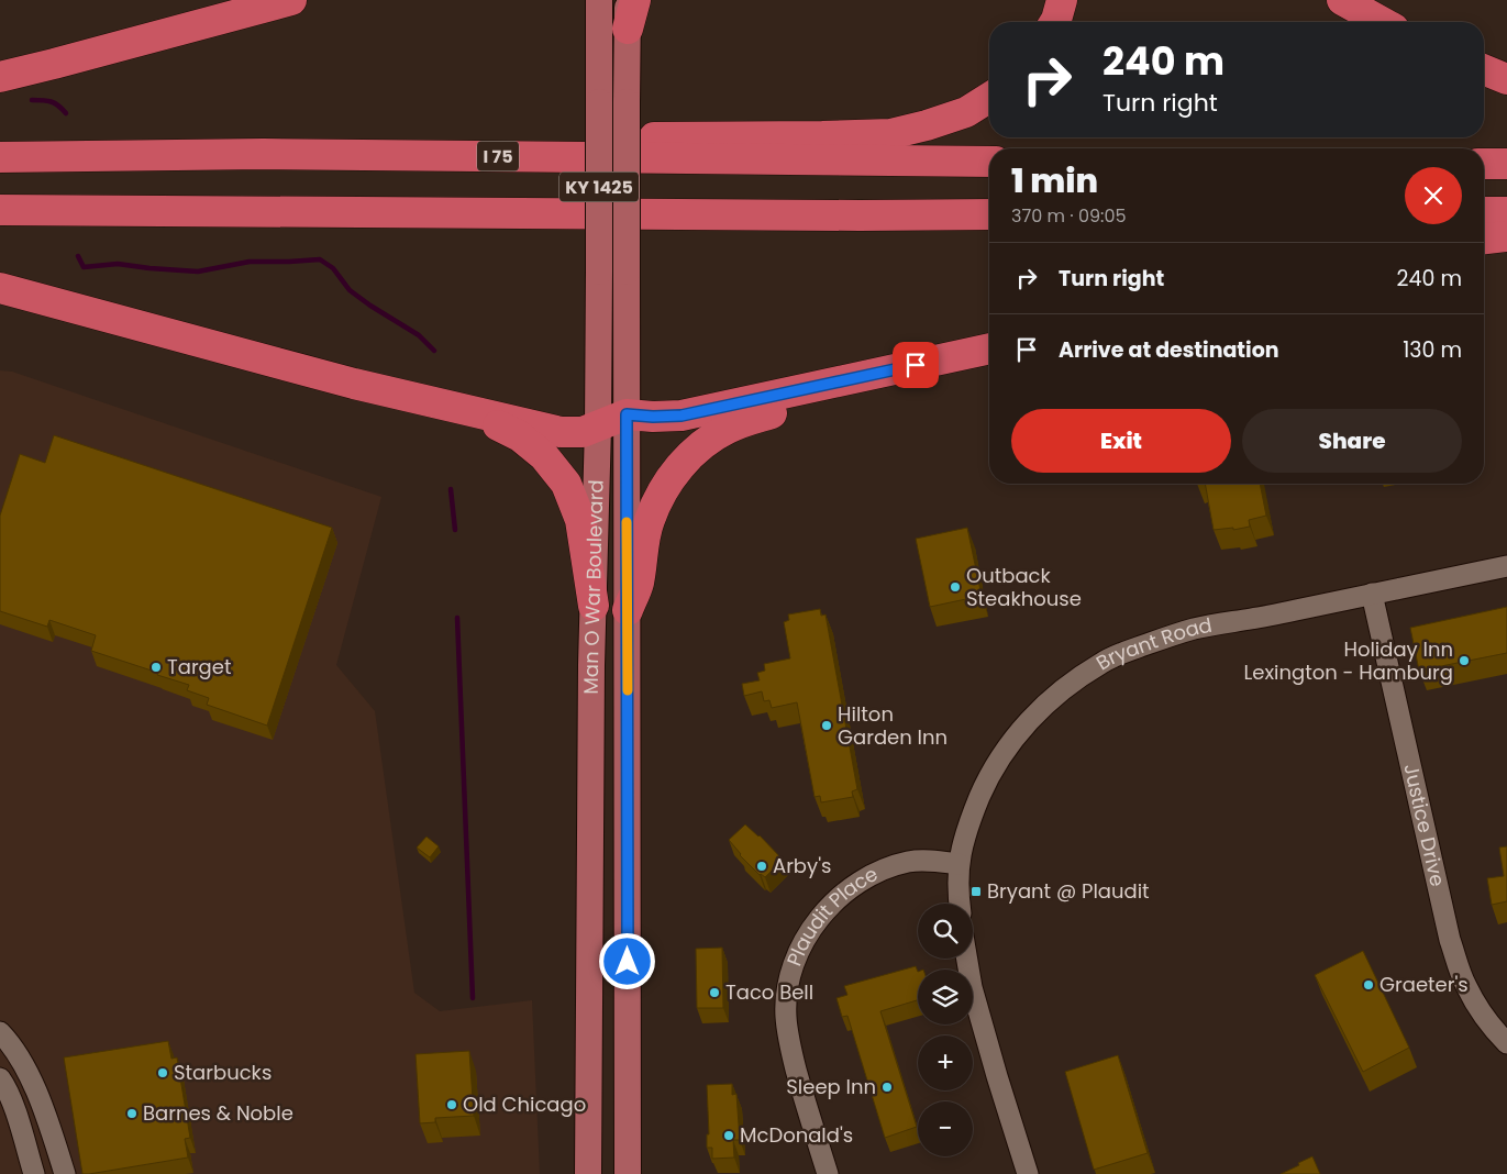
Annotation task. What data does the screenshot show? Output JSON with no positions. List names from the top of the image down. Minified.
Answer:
{"streets":{"highway":["I 75"],"main road":["KY 1425","Man O War Boulevard"],"street":["Bryant Road","Justice Drive","Plaudit Place"]},"crossings":[["Bryant Road","Justice Drive"],["Bryant Road","Plaudit Place"]],"places":{"other":["Outback Steakhouse","Holiday Inn Lexington - Hamburg","Target","Hilton Garden Inn","Arby's","Graeter's","Taco Bell","Starbucks","Sleep Inn","Old Chicago","Barnes & Noble","McDonald's"],"transit":["Bryant @ Plaudit"]},"page":{"turn":["240 m","Turn right"],"heading":["1 min","370 m · 09:05"],"list":[{"name":"Turn right","value":"240 m"},{"name":"Arrive at destination","value":"130 m"}],"buttons":["Exit","Share"],"map_buttons":["+","−"]}}
